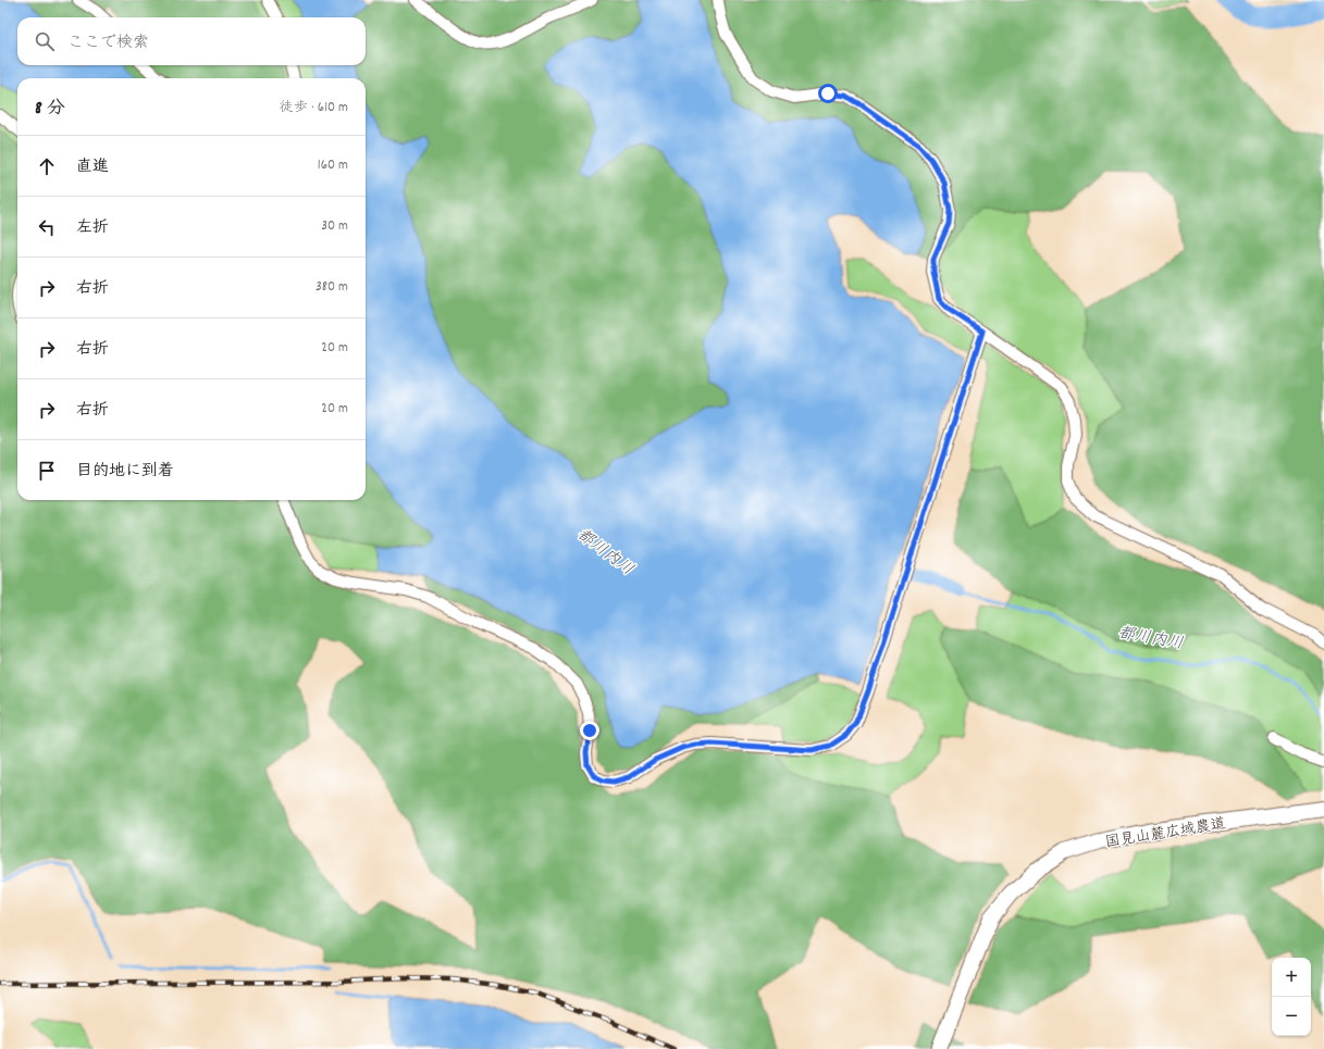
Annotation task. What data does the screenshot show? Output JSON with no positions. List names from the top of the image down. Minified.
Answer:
{"streets":{"street":["国見山麓広域農道"]},"water":["都川内川"],"page":{"search":"ここで検索","heading":["8 分","徒歩 · 610 m"],"list":[["直進","160 m"],["左折","30 m"],["右折","380 m"],["右折","20 m"],["右折","20 m"],"目的地に到着"],"map_buttons":["+","−"]}}
